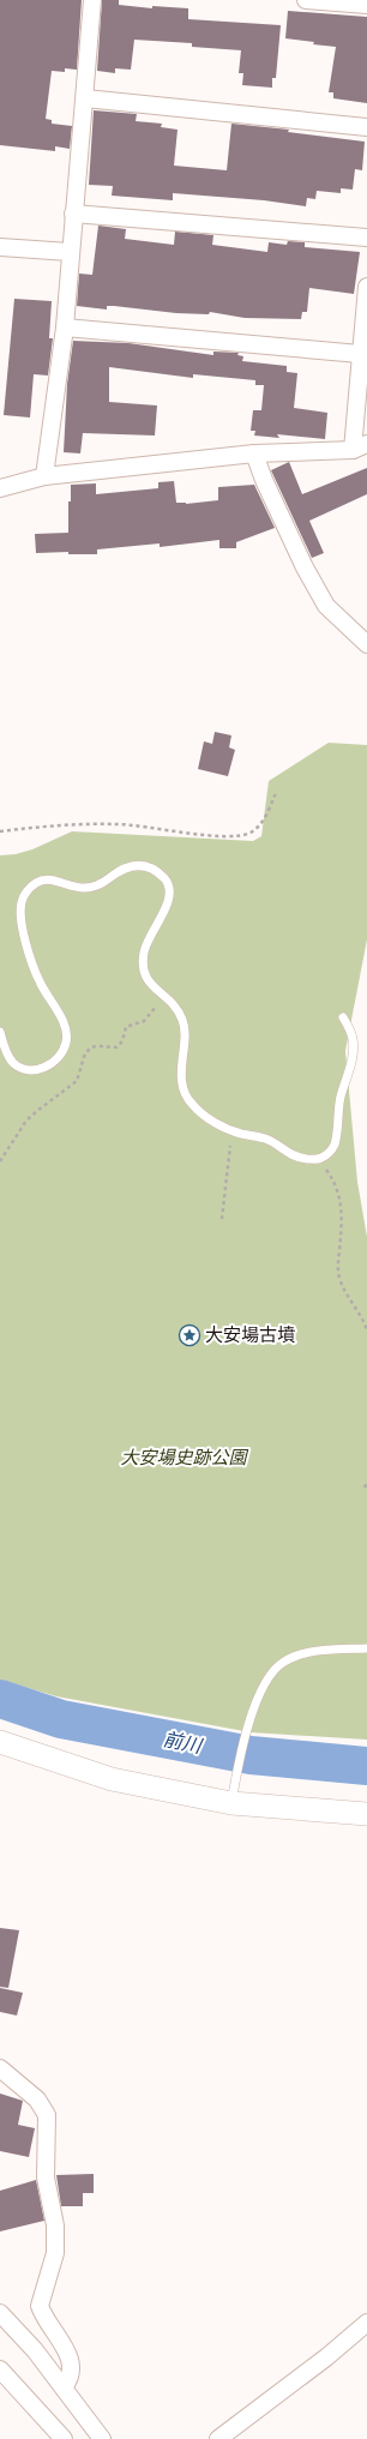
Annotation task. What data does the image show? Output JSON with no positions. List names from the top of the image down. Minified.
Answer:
{"water":["前川"],"parks":["大安場史跡公園"],"places":{"place":["大安場古墳"]}}
